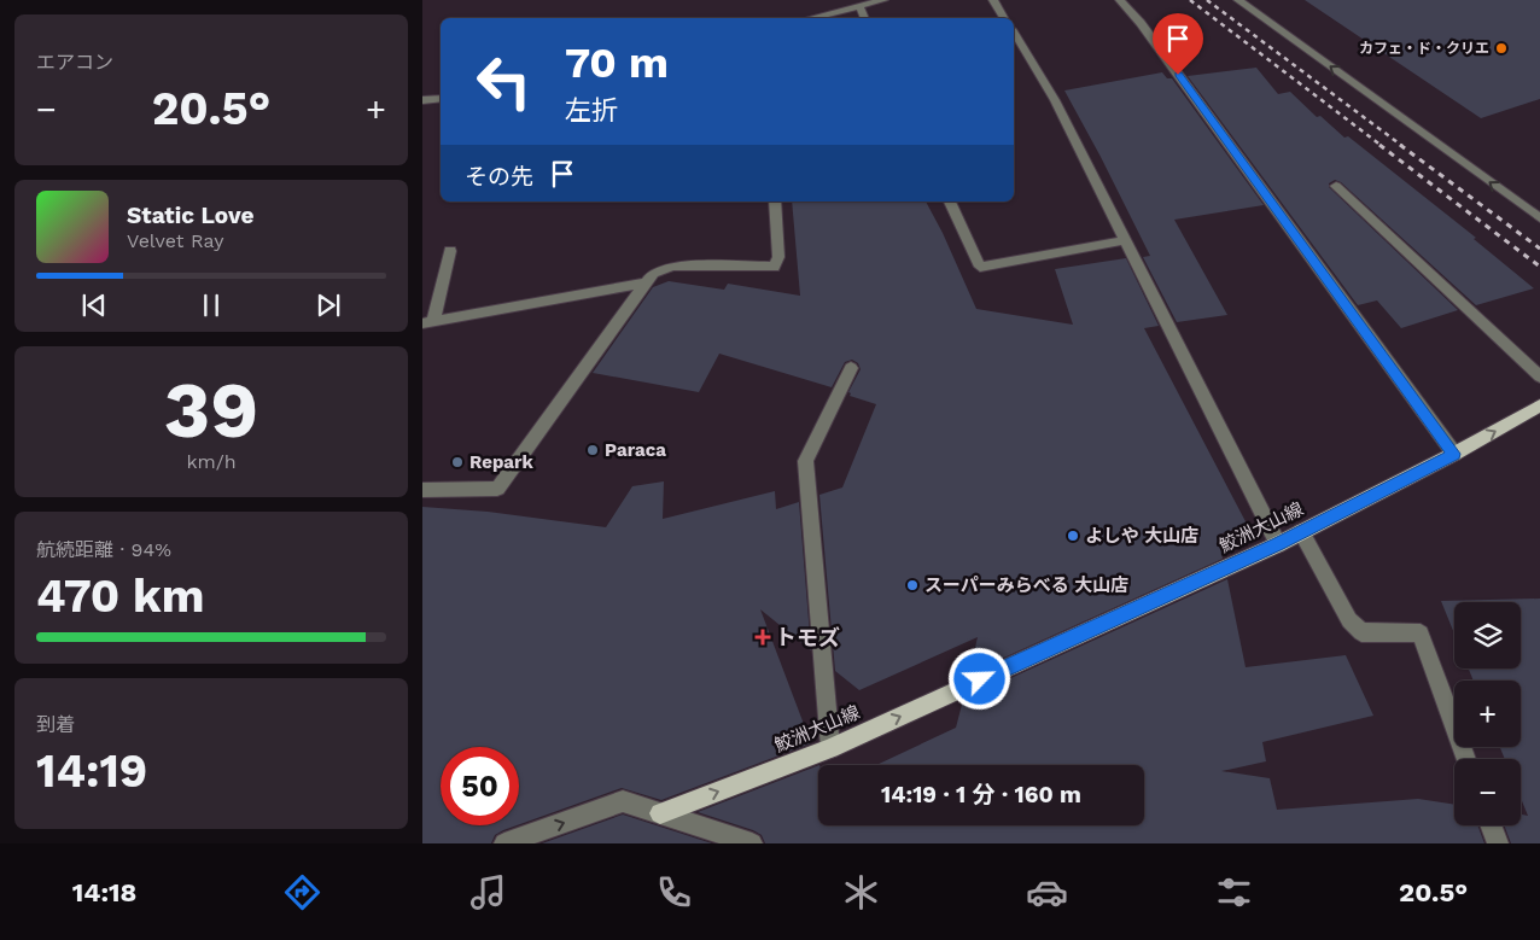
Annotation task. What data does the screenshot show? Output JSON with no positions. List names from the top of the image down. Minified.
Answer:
{"streets":{"main road":["鮫洲大山線"]},"one_way":["鮫洲大山線"],"places":{"other":["カフェ・ド・クリエ","Paraca","Repark","よしや 大山店","スーパーみらべる 大山店"],"health":["トモズ"]},"page":{"tile":["エアコン",["39","km/h"],["航続距離 · 94%","470 km"],["到着","14:19"]],"turn":["70 m","左折"],"heat":["−","20.5°","+"],"then":"その先","song":["Static Love","Velvet Ray"],"map_buttons":["+","−"],"limit":"50","trip":"14:19 · 1 分 · 160 m","tabs":["14:18","20.5°"]}}
